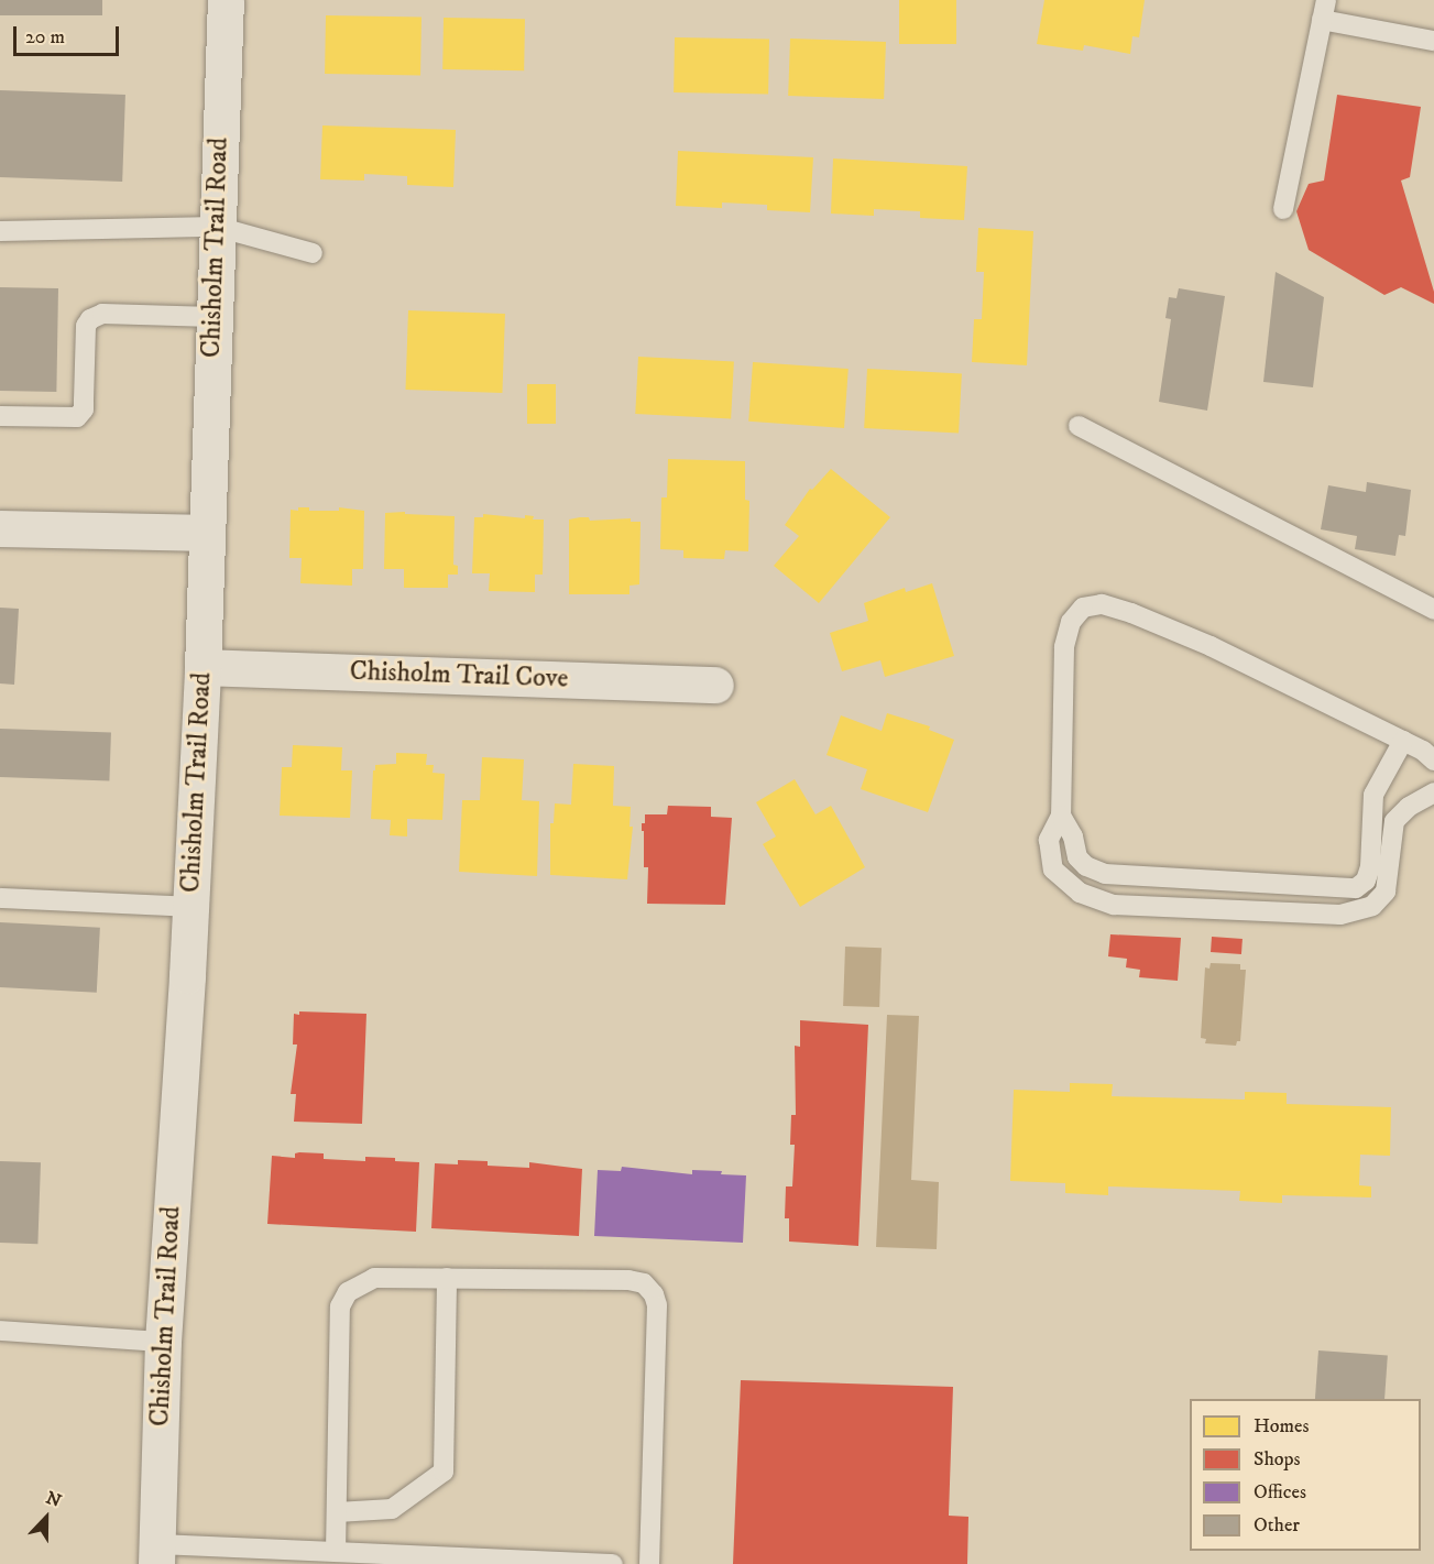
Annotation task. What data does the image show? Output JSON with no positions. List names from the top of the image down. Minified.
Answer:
{"streets":{"street":["Chisholm Trail Road","Chisholm Trail Cove"]},"crossings":[["Chisholm Trail Road","Chisholm Trail Cove"]],"legend":["Homes","Shops","Offices","Other"],"scale_bar":"20 m","north":"top"}
